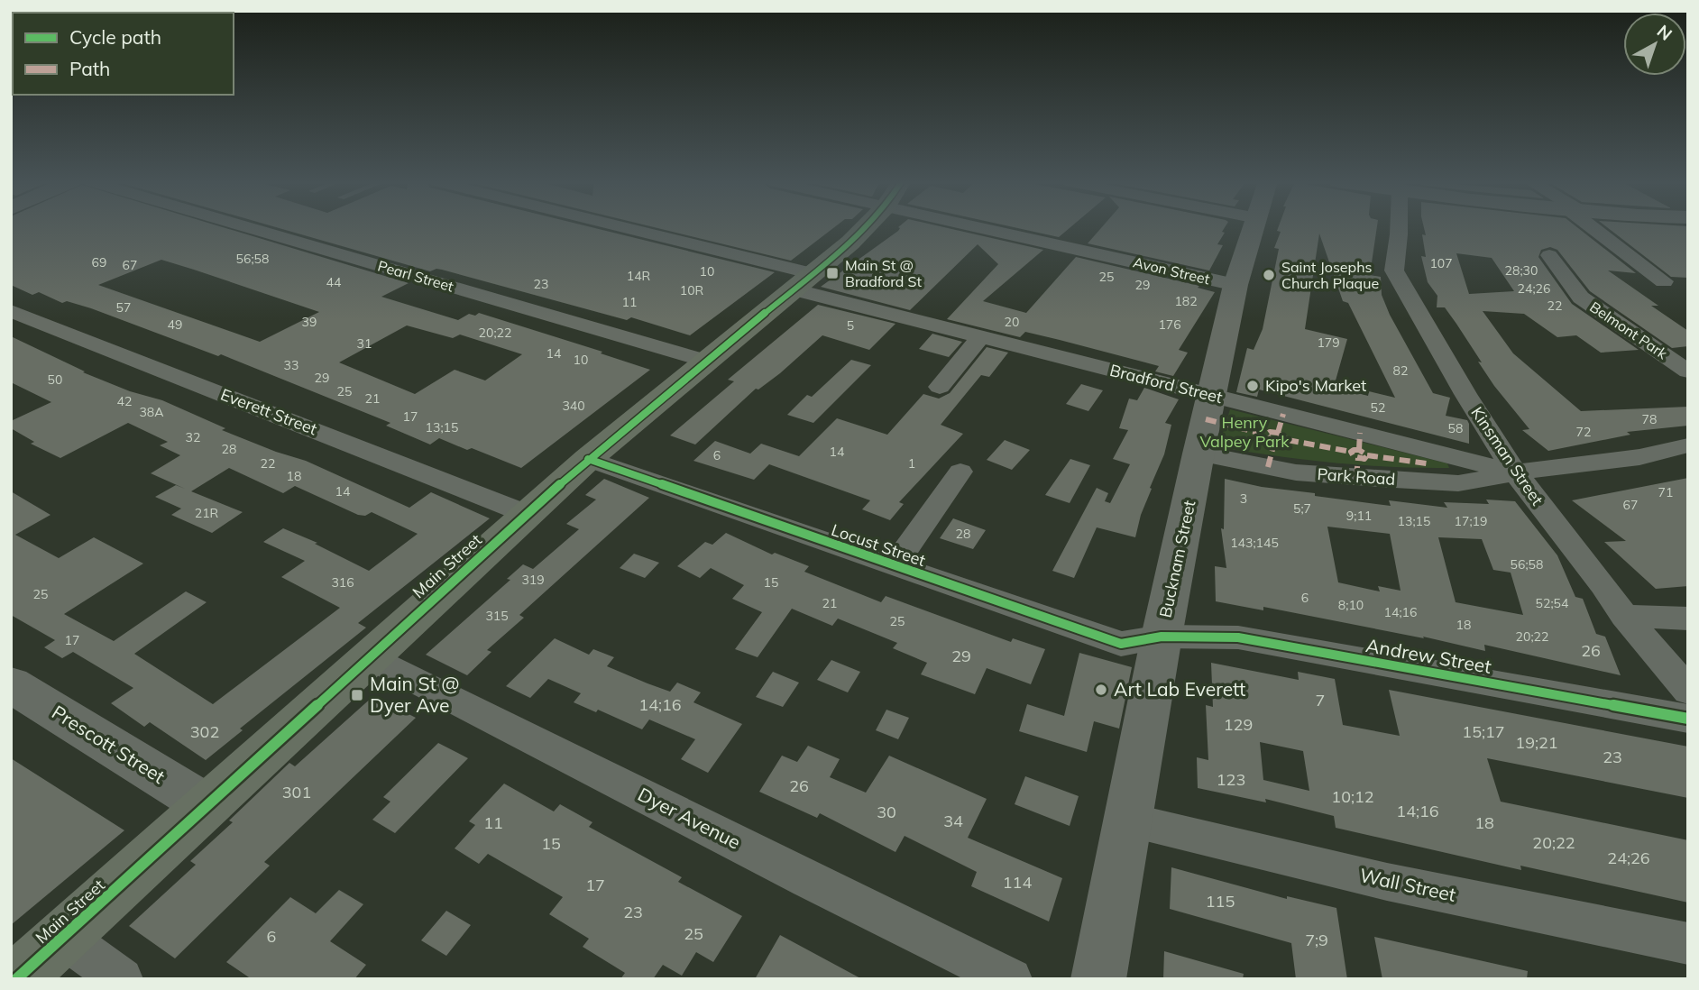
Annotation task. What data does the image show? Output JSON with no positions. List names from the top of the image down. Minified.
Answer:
{"streets":{"main road":["Main Street"],"street":["Avon Street","Pearl Street","Belmont Park","Bradford Street","Everett Street","Kinsman Street","Park Road","Locust Street","Bucknam Street","Andrew Street","Prescott Street","Dyer Avenue","Wall Street"]},"crossings":[["Avon Street","Bucknam Street"],["Pearl Street","Main Street"],["Bradford Street","Kinsman Street"],["Bradford Street","Park Road"],["Bradford Street","Bucknam Street"],["Bradford Street","Main Street"],["Everett Street","Main Street"],["Kinsman Street","Park Road"],["Park Road","Bucknam Street"],["Locust Street","Bucknam Street"],["Locust Street","Main Street"],["Locust Street","Andrew Street"],["Bucknam Street","Andrew Street"],["Bucknam Street","Wall Street"],["Main Street","Prescott Street"],["Main Street","Dyer Avenue"]],"parks":["Henry Valpey Park"],"places":{"transit":["Main St @ Bradford St","Main St @ Dyer Ave"],"other":["Saint Josephs Church Plaque","Kipo's Market","Art Lab Everett"]},"house_numbers":["56;58","69","107","67","28;30","10","14R","25","44","23","29","24;26","10R","182","11","22","57","39","20","49","176","5","20;22","179","31","14","10","33","82","29","50","25","21","42","340","52","38A","17","78","13;15","58","72","32","28","14","6","22","1","18","14","71","3","67","5;7","21R","9;11","13;15","17;19","28","143;145","56;58","319","316","15","25","6","21","52;54","8;10","14;16","315","25","18","20;22","17","26","29","7","14;16","129","302","15;17","19;21","23","123","26","301","10;12","14;16","30","34","11","18","20;22","15","24;26","114","17","115","23","25","6","7;9"],"legend":["Cycle path","Path"],"north":"top right"}
